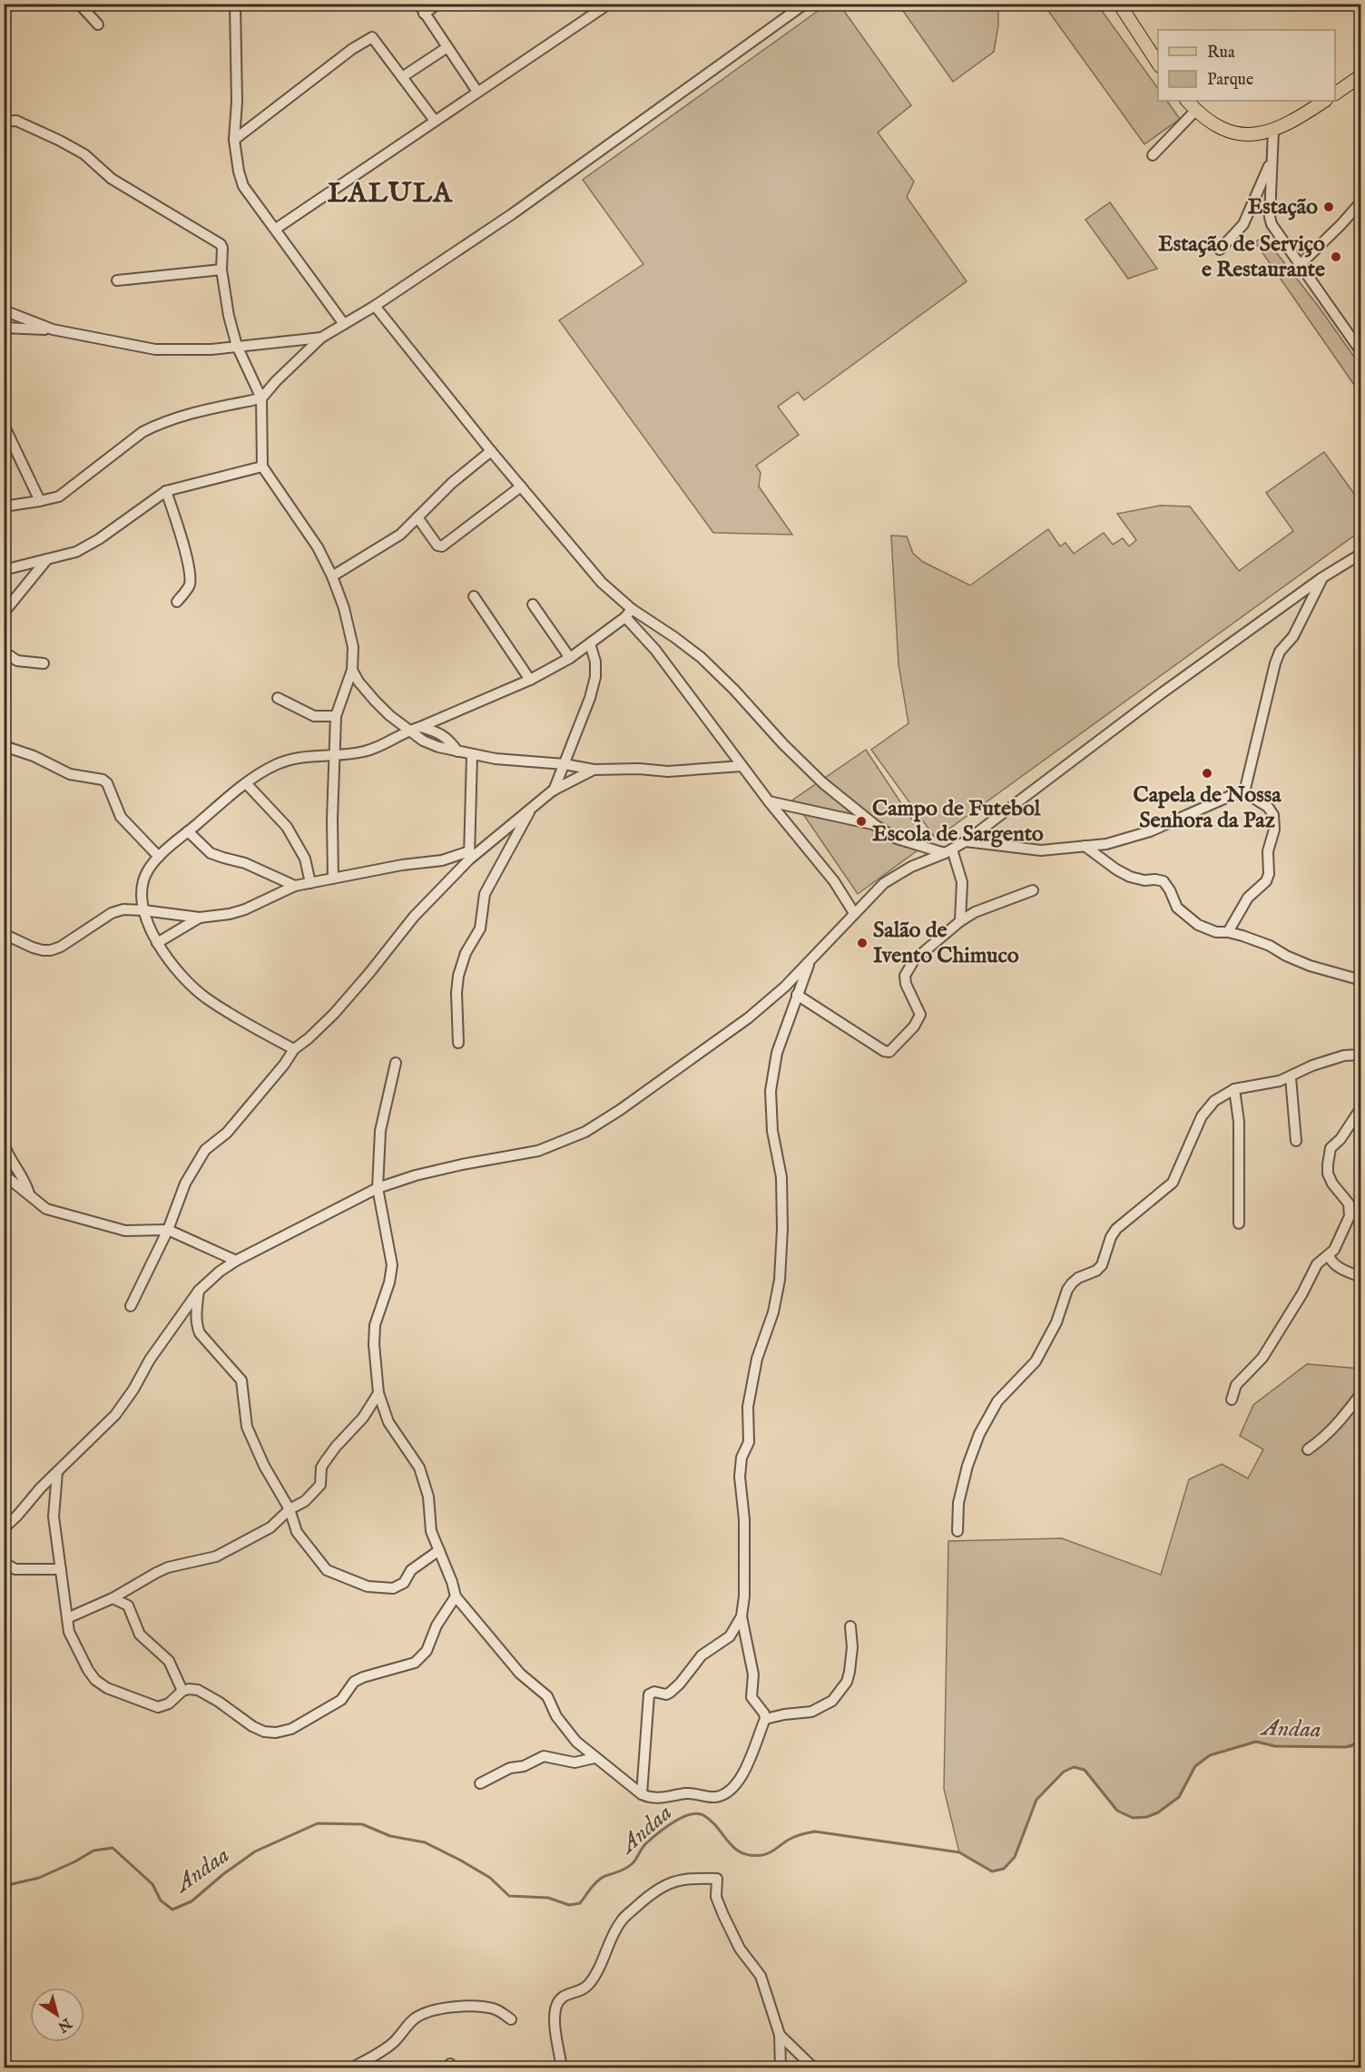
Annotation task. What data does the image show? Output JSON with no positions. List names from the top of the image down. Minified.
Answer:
{"districts":["LALULA"],"water":["Andaa"],"places":["Estação","Estação de Serviço e Restaurante","Capela de Nossa Senhora da Paz","Campo de Futebol Escola de Sargento","Salão de Ivento Chimuco"],"legend":["Rua","Parque"],"north":"bottom right"}
